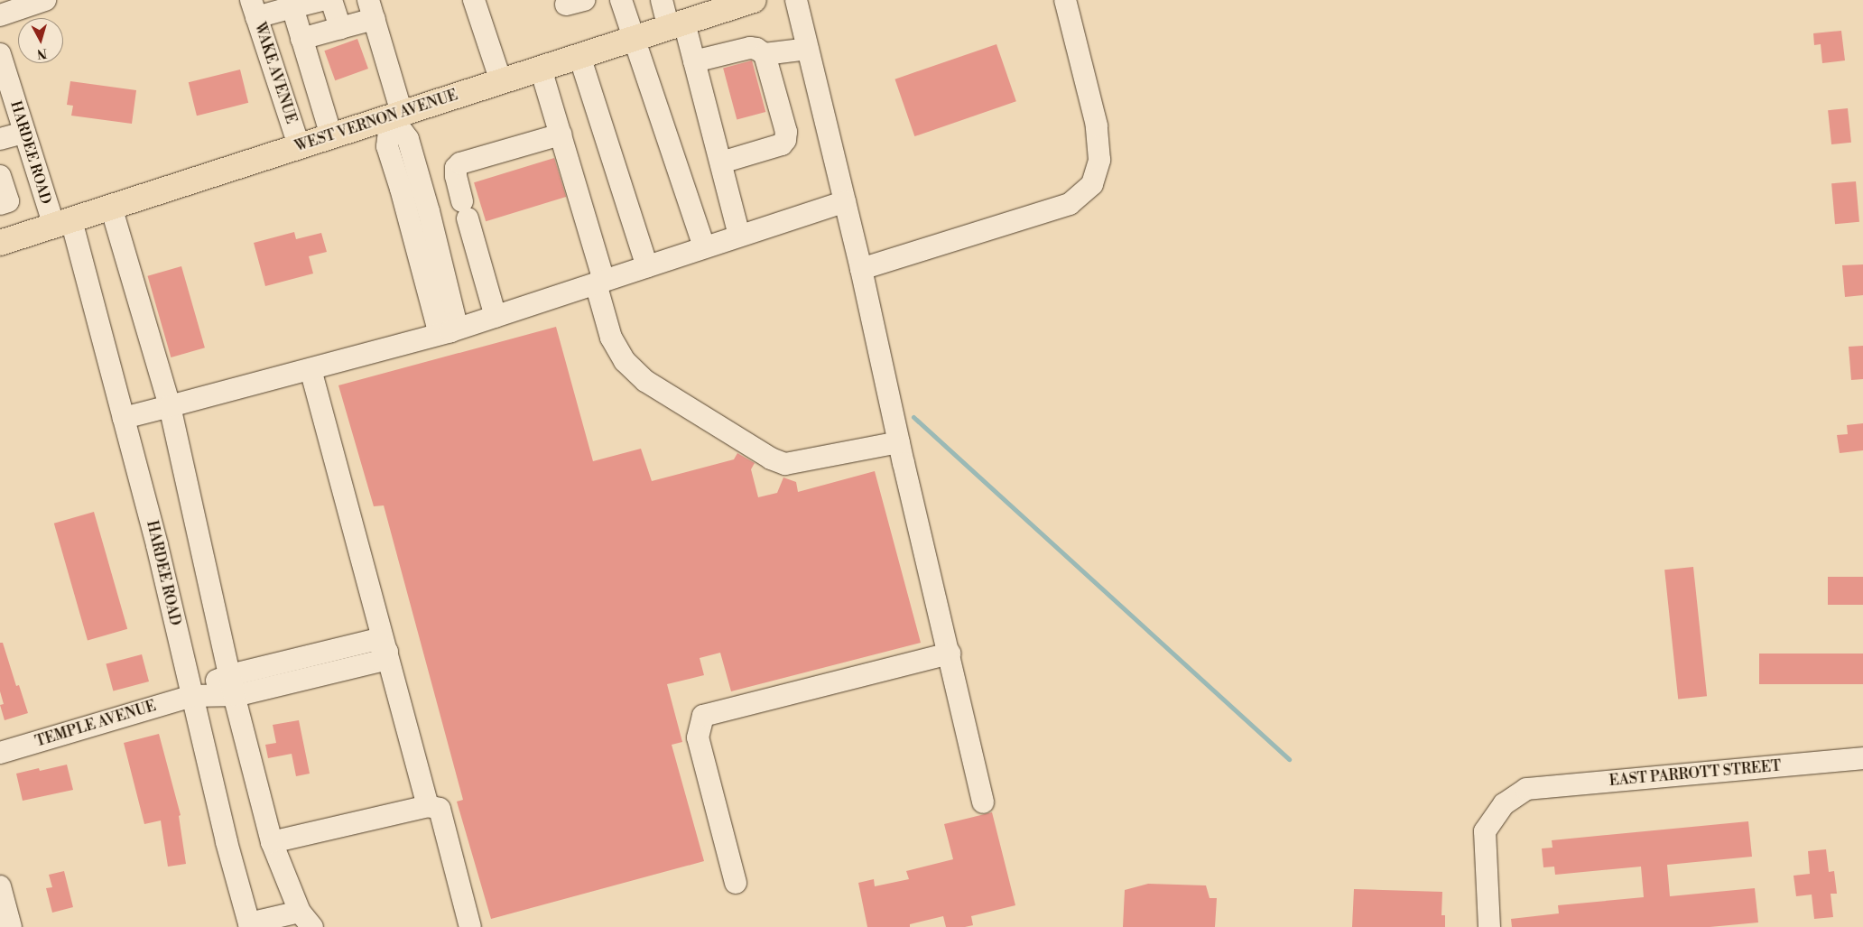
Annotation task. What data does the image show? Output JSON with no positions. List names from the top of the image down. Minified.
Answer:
{"streets":{"main road":["WEST VERNON AVENUE"],"street":["WAKE AVENUE","HARDEE ROAD","TEMPLE AVENUE","EAST PARROTT STREET"]},"crossings":[["WAKE AVENUE","WEST VERNON AVENUE"],["WEST VERNON AVENUE","HARDEE ROAD"],["HARDEE ROAD","TEMPLE AVENUE"]],"north":"bottom"}
